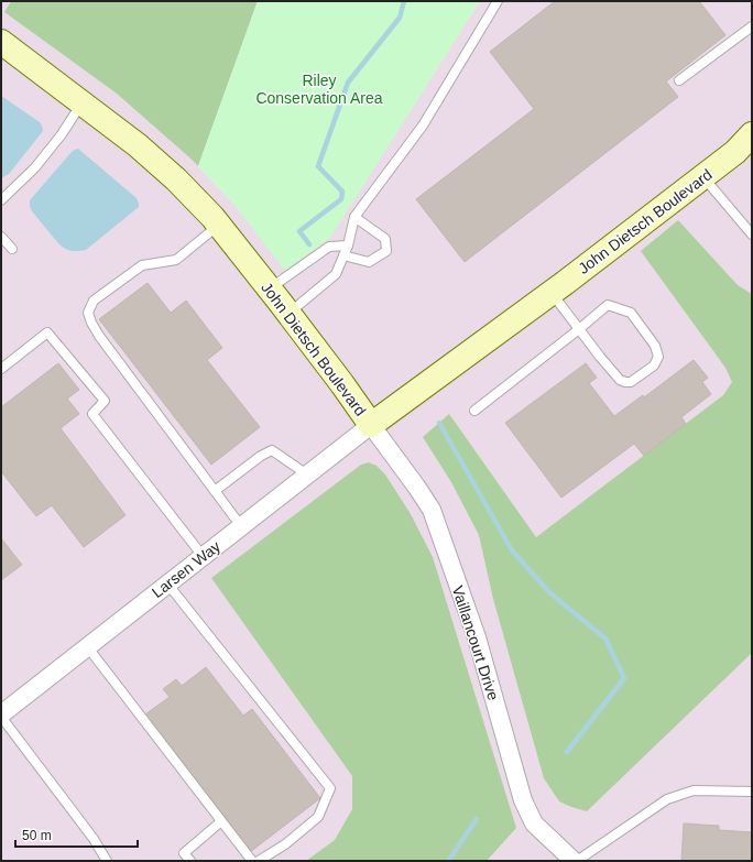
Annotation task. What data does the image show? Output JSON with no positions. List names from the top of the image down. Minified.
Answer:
{"streets":{"street":["John Dietsch Boulevard","Larsen Way","Vaillancourt Drive"]},"crossings":[["John Dietsch Boulevard","Larsen Way"],["John Dietsch Boulevard","Vaillancourt Drive"],["Larsen Way","Vaillancourt Drive"]],"parks":["Riley Conservation Area"],"scale_bar":"50 m"}
